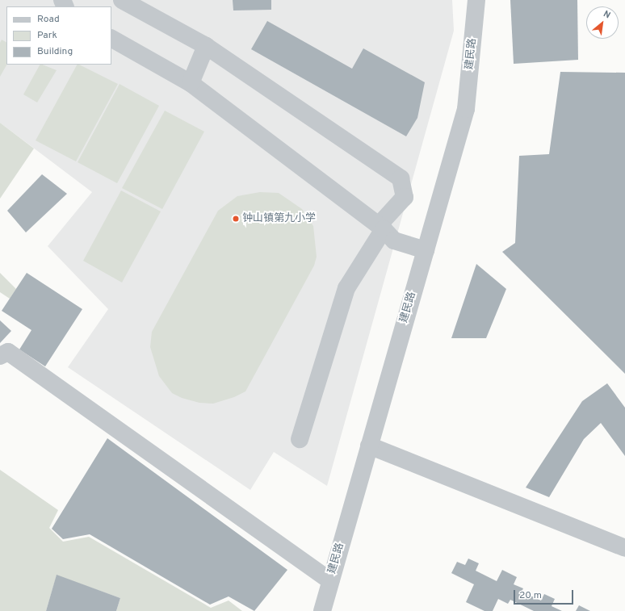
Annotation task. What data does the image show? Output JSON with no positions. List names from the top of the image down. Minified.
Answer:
{"streets":{"street":["建民路"]},"places":["钟山镇第九小学"],"legend":["Road","Park","Building"],"scale_bar":"20 m","north":"top right"}
